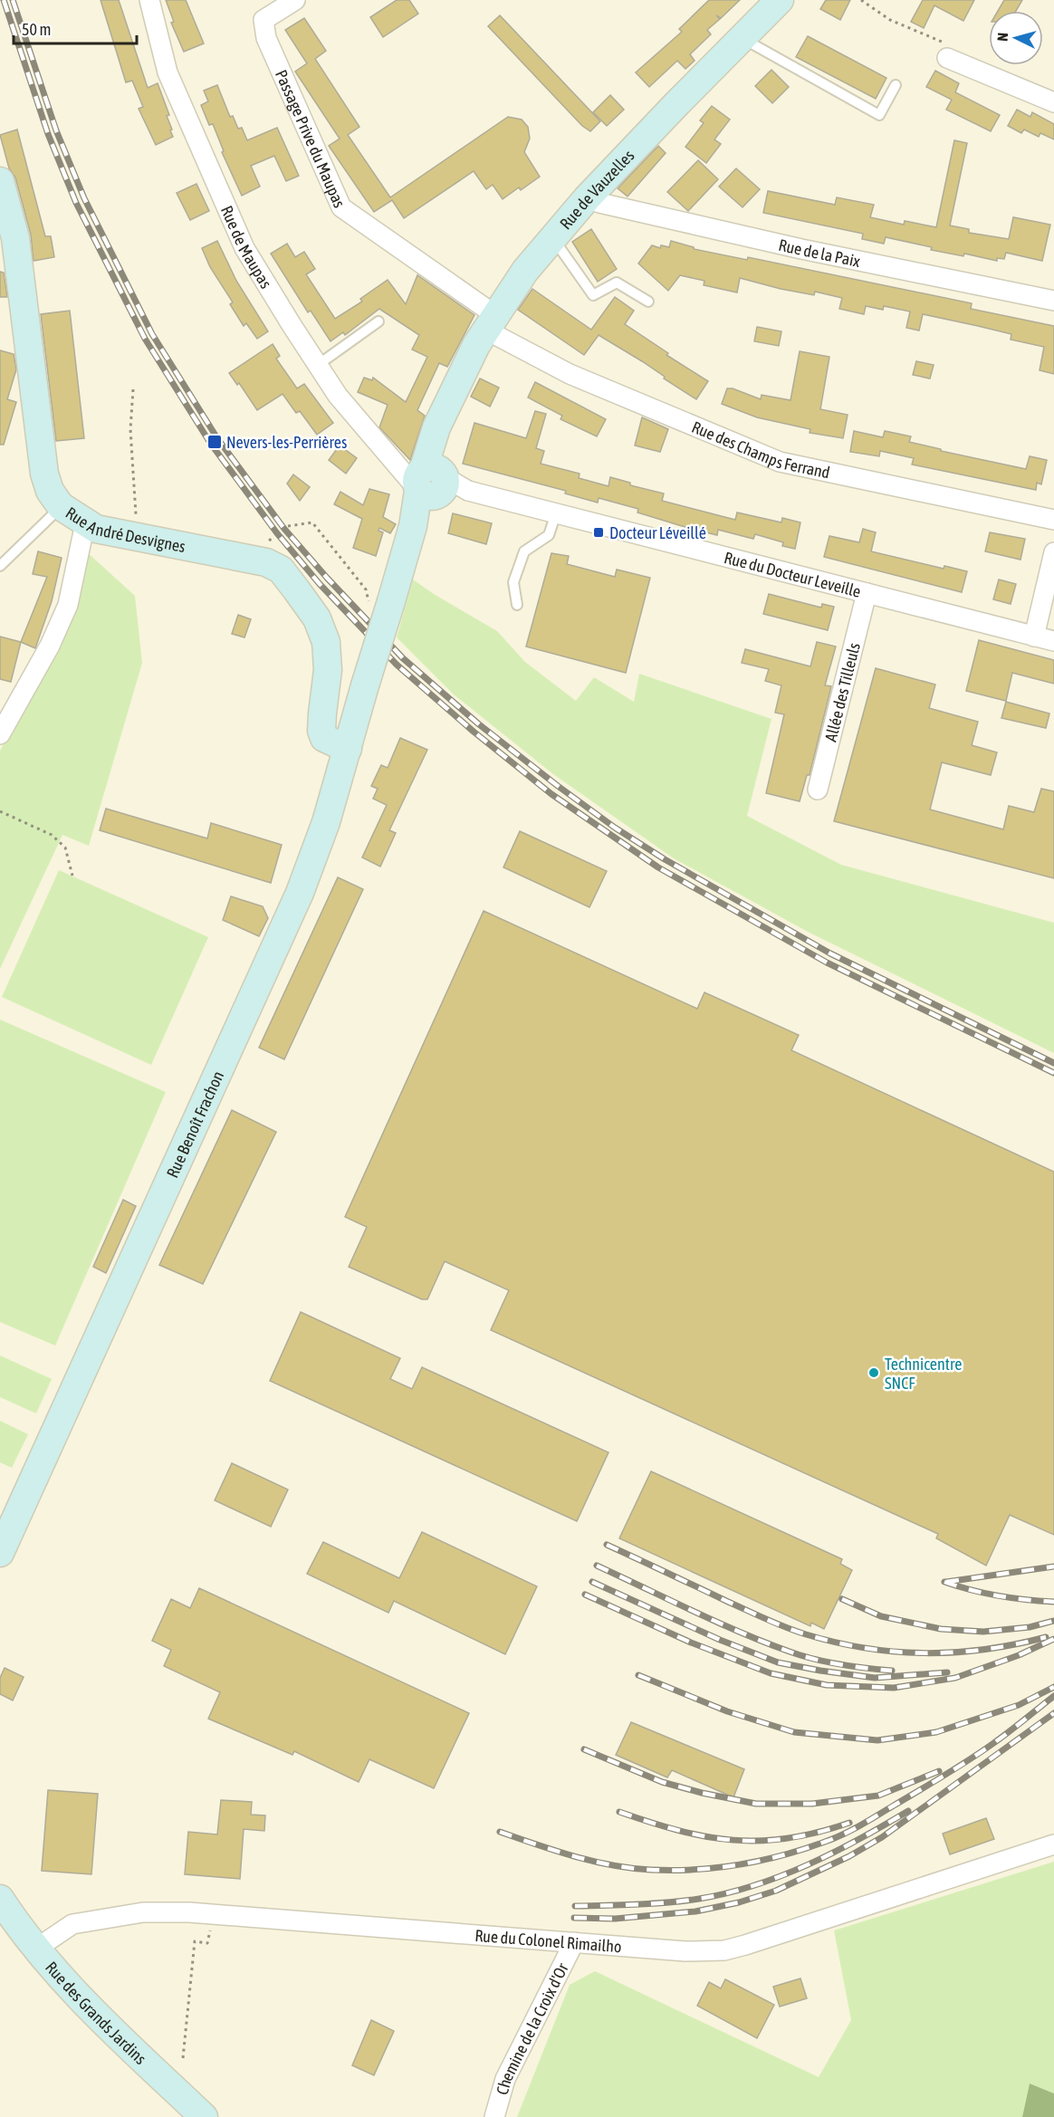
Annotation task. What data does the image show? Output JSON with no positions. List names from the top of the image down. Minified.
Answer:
{"streets":{"main road":["Rue de Vauzelles","Rue André Desvignes","Rue Benoît Frachon","Rue des Grands Jardins"],"street":["Passage Prive du Maupas","Rue de Maupas","Rue de la Paix","Rue des Champs Ferrand","Rue du Docteur Leveille","Allée des Tilleuls","Rue du Colonel Rimailho","Chemine de la Croix d'Or"]},"crossings":[["Passage Prive du Maupas","Rue de Vauzelles"],["Passage Prive du Maupas","Rue des Champs Ferrand"],["Rue de Vauzelles","Rue de Maupas"],["Rue de Vauzelles","Rue de la Paix"],["Rue de Vauzelles","Rue des Champs Ferrand"],["Rue de Vauzelles","Rue du Docteur Leveille"],["Rue de Vauzelles","Rue Benoît Frachon"],["Rue de Maupas","Rue du Docteur Leveille"],["Rue de Maupas","Rue Benoît Frachon"],["Rue André Desvignes","Rue Benoît Frachon"],["Rue du Docteur Leveille","Allée des Tilleuls"],["Rue du Docteur Leveille","Rue Benoît Frachon"],["Rue du Colonel Rimailho","Rue des Grands Jardins"],["Rue du Colonel Rimailho","Chemine de la Croix d'Or"]],"places":{"transit":["Nevers-les-Perrières","Docteur Léveillé"],"other":["Technicentre SNCF"]},"scale_bar":"50 m","north":"left"}
